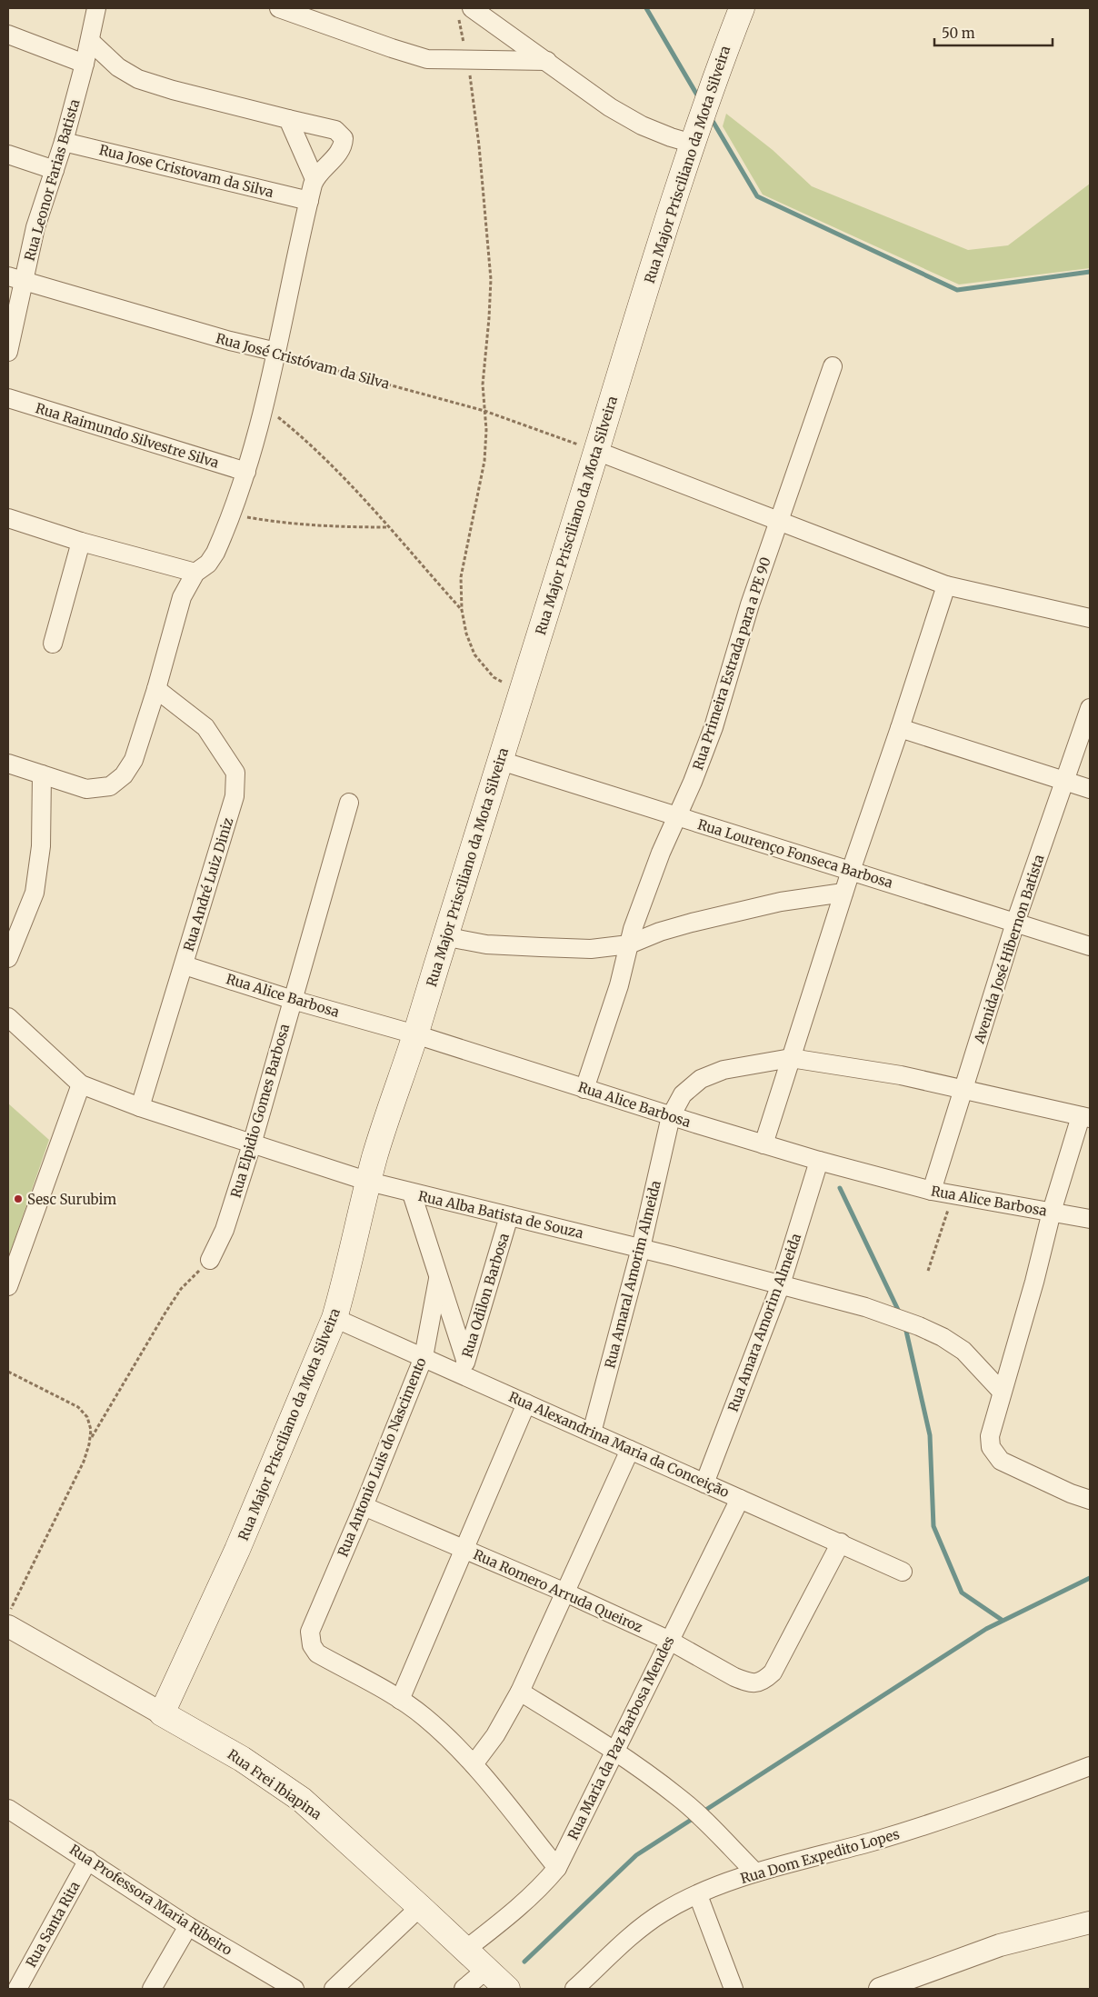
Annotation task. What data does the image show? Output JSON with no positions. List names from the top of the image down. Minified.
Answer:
{"streets":{"main road":["Rua Major Prisciliano da Mota Silveira","Rua Frei Ibiapina"],"street":["Rua Jose Cristovam da Silva","Rua Leonor Farias Batista","Rua José Cristóvam da Silva","Rua Raimundo Silvestre Silva","Rua Primeira Estrada para a PE 90","Rua Lourenço Fonseca Barbosa","Rua André Luiz Diniz","Avenida José Hibernon Batista","Rua Alice Barbosa","Rua Elpidio Gomes Barbosa","Rua Alba Batista de Souza","Rua Amaral Amorim Almeida","Rua Odilon Barbosa","Rua Amara Amorim Almeida","Rua Alexandrina Maria da Conceição","Rua Antonio Luis do Nascimento","Rua Romero Arruda Queiroz","Rua Maria da Paz Barbosa Mendes","Rua Dom Expedito Lopes","Rua Professora Maria Ribeiro","Rua Santa Rita"]},"crossings":[["Rua Major Prisciliano da Mota Silveira","Rua José Cristóvam da Silva"],["Rua Major Prisciliano da Mota Silveira","Rua Lourenço Fonseca Barbosa"],["Rua Major Prisciliano da Mota Silveira","Rua Alice Barbosa"],["Rua Major Prisciliano da Mota Silveira","Rua Alba Batista de Souza"],["Rua Major Prisciliano da Mota Silveira","Rua Alexandrina Maria da Conceição"],["Rua Major Prisciliano da Mota Silveira","Rua Frei Ibiapina"],["Rua Jose Cristovam da Silva","Rua Leonor Farias Batista"],["Rua Leonor Farias Batista","Rua José Cristóvam da Silva"],["Rua Primeira Estrada para a PE 90","Rua Lourenço Fonseca Barbosa"],["Rua Primeira Estrada para a PE 90","Rua Alice Barbosa"],["Rua Lourenço Fonseca Barbosa","Avenida José Hibernon Batista"],["Rua André Luiz Diniz","Rua Alice Barbosa"],["Rua André Luiz Diniz","Rua Alba Batista de Souza"],["Avenida José Hibernon Batista","Rua Alice Barbosa"],["Avenida José Hibernon Batista","Rua Amaral Amorim Almeida"],["Rua Alice Barbosa","Rua Elpidio Gomes Barbosa"],["Rua Alice Barbosa","Rua Amaral Amorim Almeida"],["Rua Alice Barbosa","Rua Amara Amorim Almeida"],["Rua Elpidio Gomes Barbosa","Rua Alba Batista de Souza"],["Rua Alba Batista de Souza","Rua Amaral Amorim Almeida"],["Rua Alba Batista de Souza","Rua Odilon Barbosa"],["Rua Alba Batista de Souza","Rua Amara Amorim Almeida"],["Rua Amaral Amorim Almeida","Rua Alexandrina Maria da Conceição"],["Rua Odilon Barbosa","Rua Alexandrina Maria da Conceição"],["Rua Amara Amorim Almeida","Rua Alexandrina Maria da Conceição"],["Rua Alexandrina Maria da Conceição","Rua Antonio Luis do Nascimento"],["Rua Alexandrina Maria da Conceição","Rua Romero Arruda Queiroz"],["Rua Alexandrina Maria da Conceição","Rua Maria da Paz Barbosa Mendes"],["Rua Antonio Luis do Nascimento","Rua Romero Arruda Queiroz"],["Rua Romero Arruda Queiroz","Rua Maria da Paz Barbosa Mendes"],["Rua Maria da Paz Barbosa Mendes","Rua Frei Ibiapina"],["Rua Professora Maria Ribeiro","Rua Santa Rita"]],"places":["Sesc Surubim"],"scale_bar":"50 m"}
